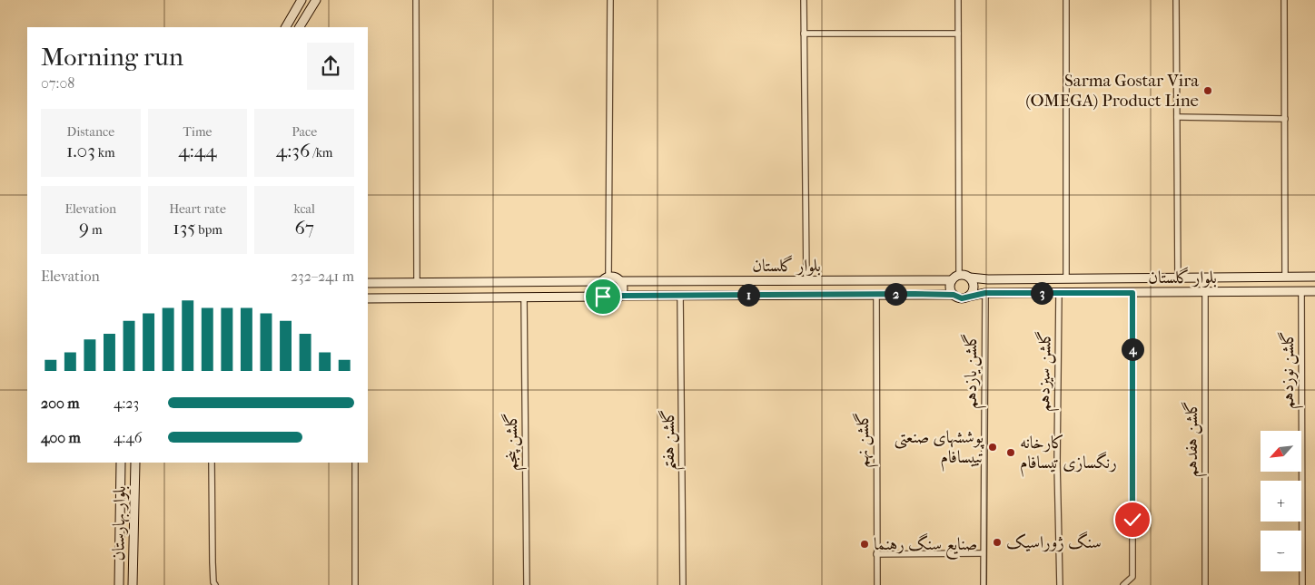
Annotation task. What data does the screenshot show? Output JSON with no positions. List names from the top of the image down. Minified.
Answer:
{"streets":{"street":["بلوار گلستان","گلشن نوزدهم","گلشن یازدهم","گلشن سیزدهم","گلشن هفدهم","گلشن هفتم","گلشن نهم","گلشن پنجم","بلوار بهارستان"]},"crossings":[["بلوار گلستان","گلشن نوزدهم"],["بلوار گلستان","گلشن یازدهم"],["بلوار گلستان","گلشن سیزدهم"],["بلوار گلستان","گلشن هفدهم"],["بلوار گلستان","گلشن هفتم"],["بلوار گلستان","گلشن نهم"]],"places":["Sarma Gostar Vira (OMEGA) Product Line","پوششهای صنعتی تییسافام","کارخانه رنگسازی تیسافام","سنگ ژوراسیک","صنایع سنگ رهنما"],"north":"bottom left","page":{"heading":["Morning run","07:08"],"stats":[["Distance","1.03 km"],["Time","4:44"],["Pace","4:36 /km"],["Elevation","9 m"],["Heart rate","135 bpm"],["kcal","67"]],"chart":["Elevation","232–241 m"],"pins":["3","2","1","4"],"list":[{"name":"200 m","note":"4:23"},{"name":"400 m","note":"4:46"}],"map_buttons":["+","−"]}}
